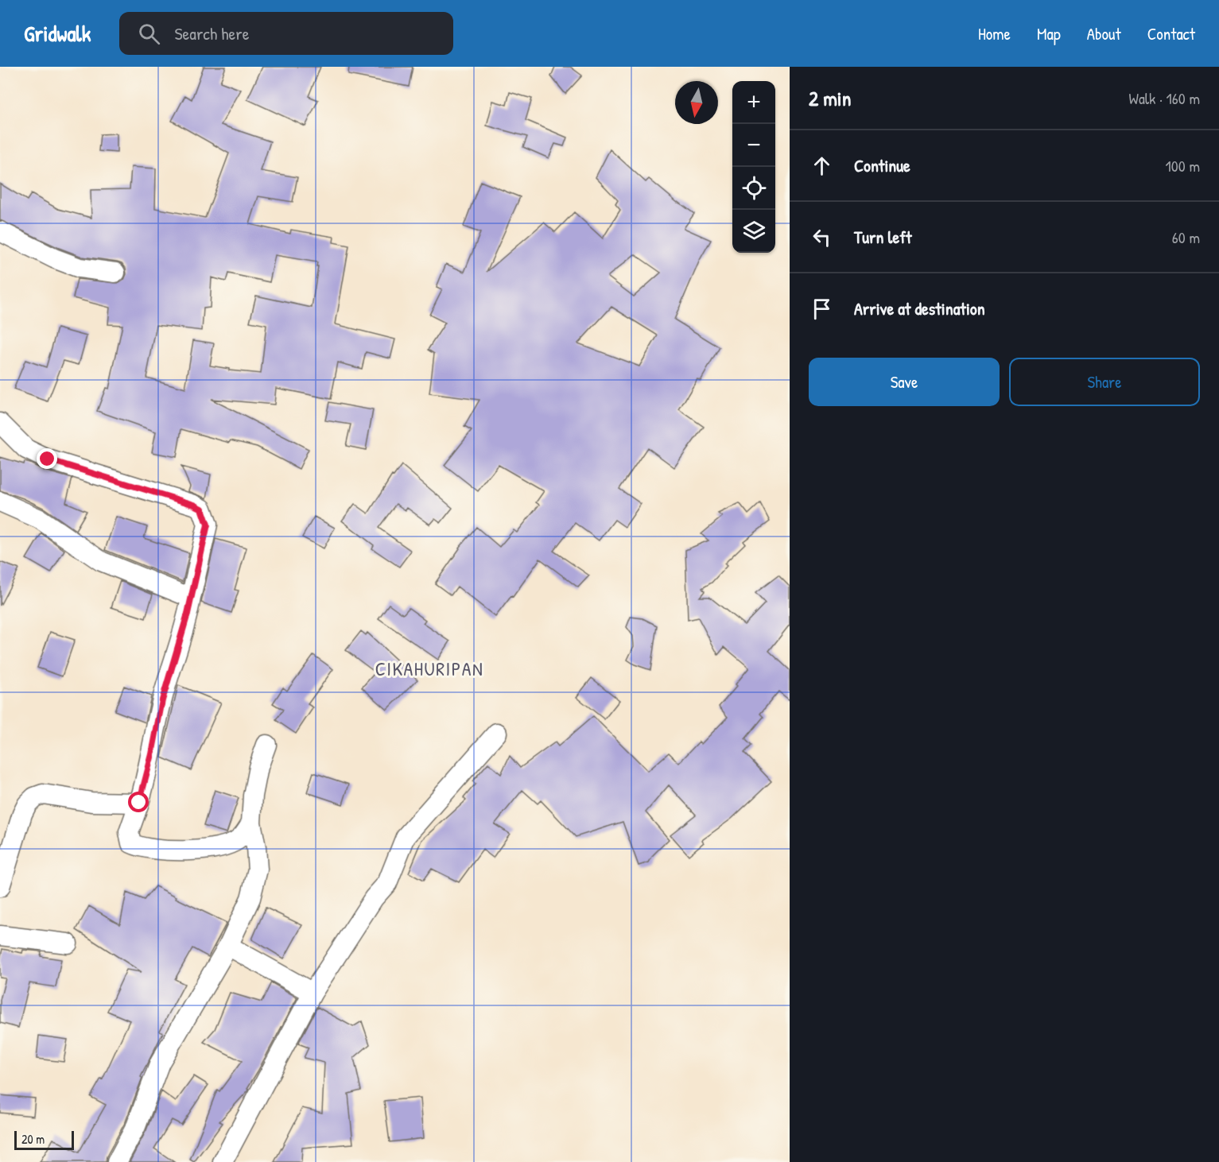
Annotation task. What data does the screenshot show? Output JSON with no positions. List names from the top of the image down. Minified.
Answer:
{"districts":["CIKAHURIPAN"],"scale_bar":"20 m","north":"bottom","page":{"header":"Gridwalk","search":"Search here","nav":["Home","Map","About","Contact"],"heading":["2 min","Walk · 160 m"],"map_buttons":["+","−"],"list":[["Continue","100 m"],["Turn left","60 m"],"Arrive at destination"],"buttons":["Save","Share"],"scale":"20 m"}}
